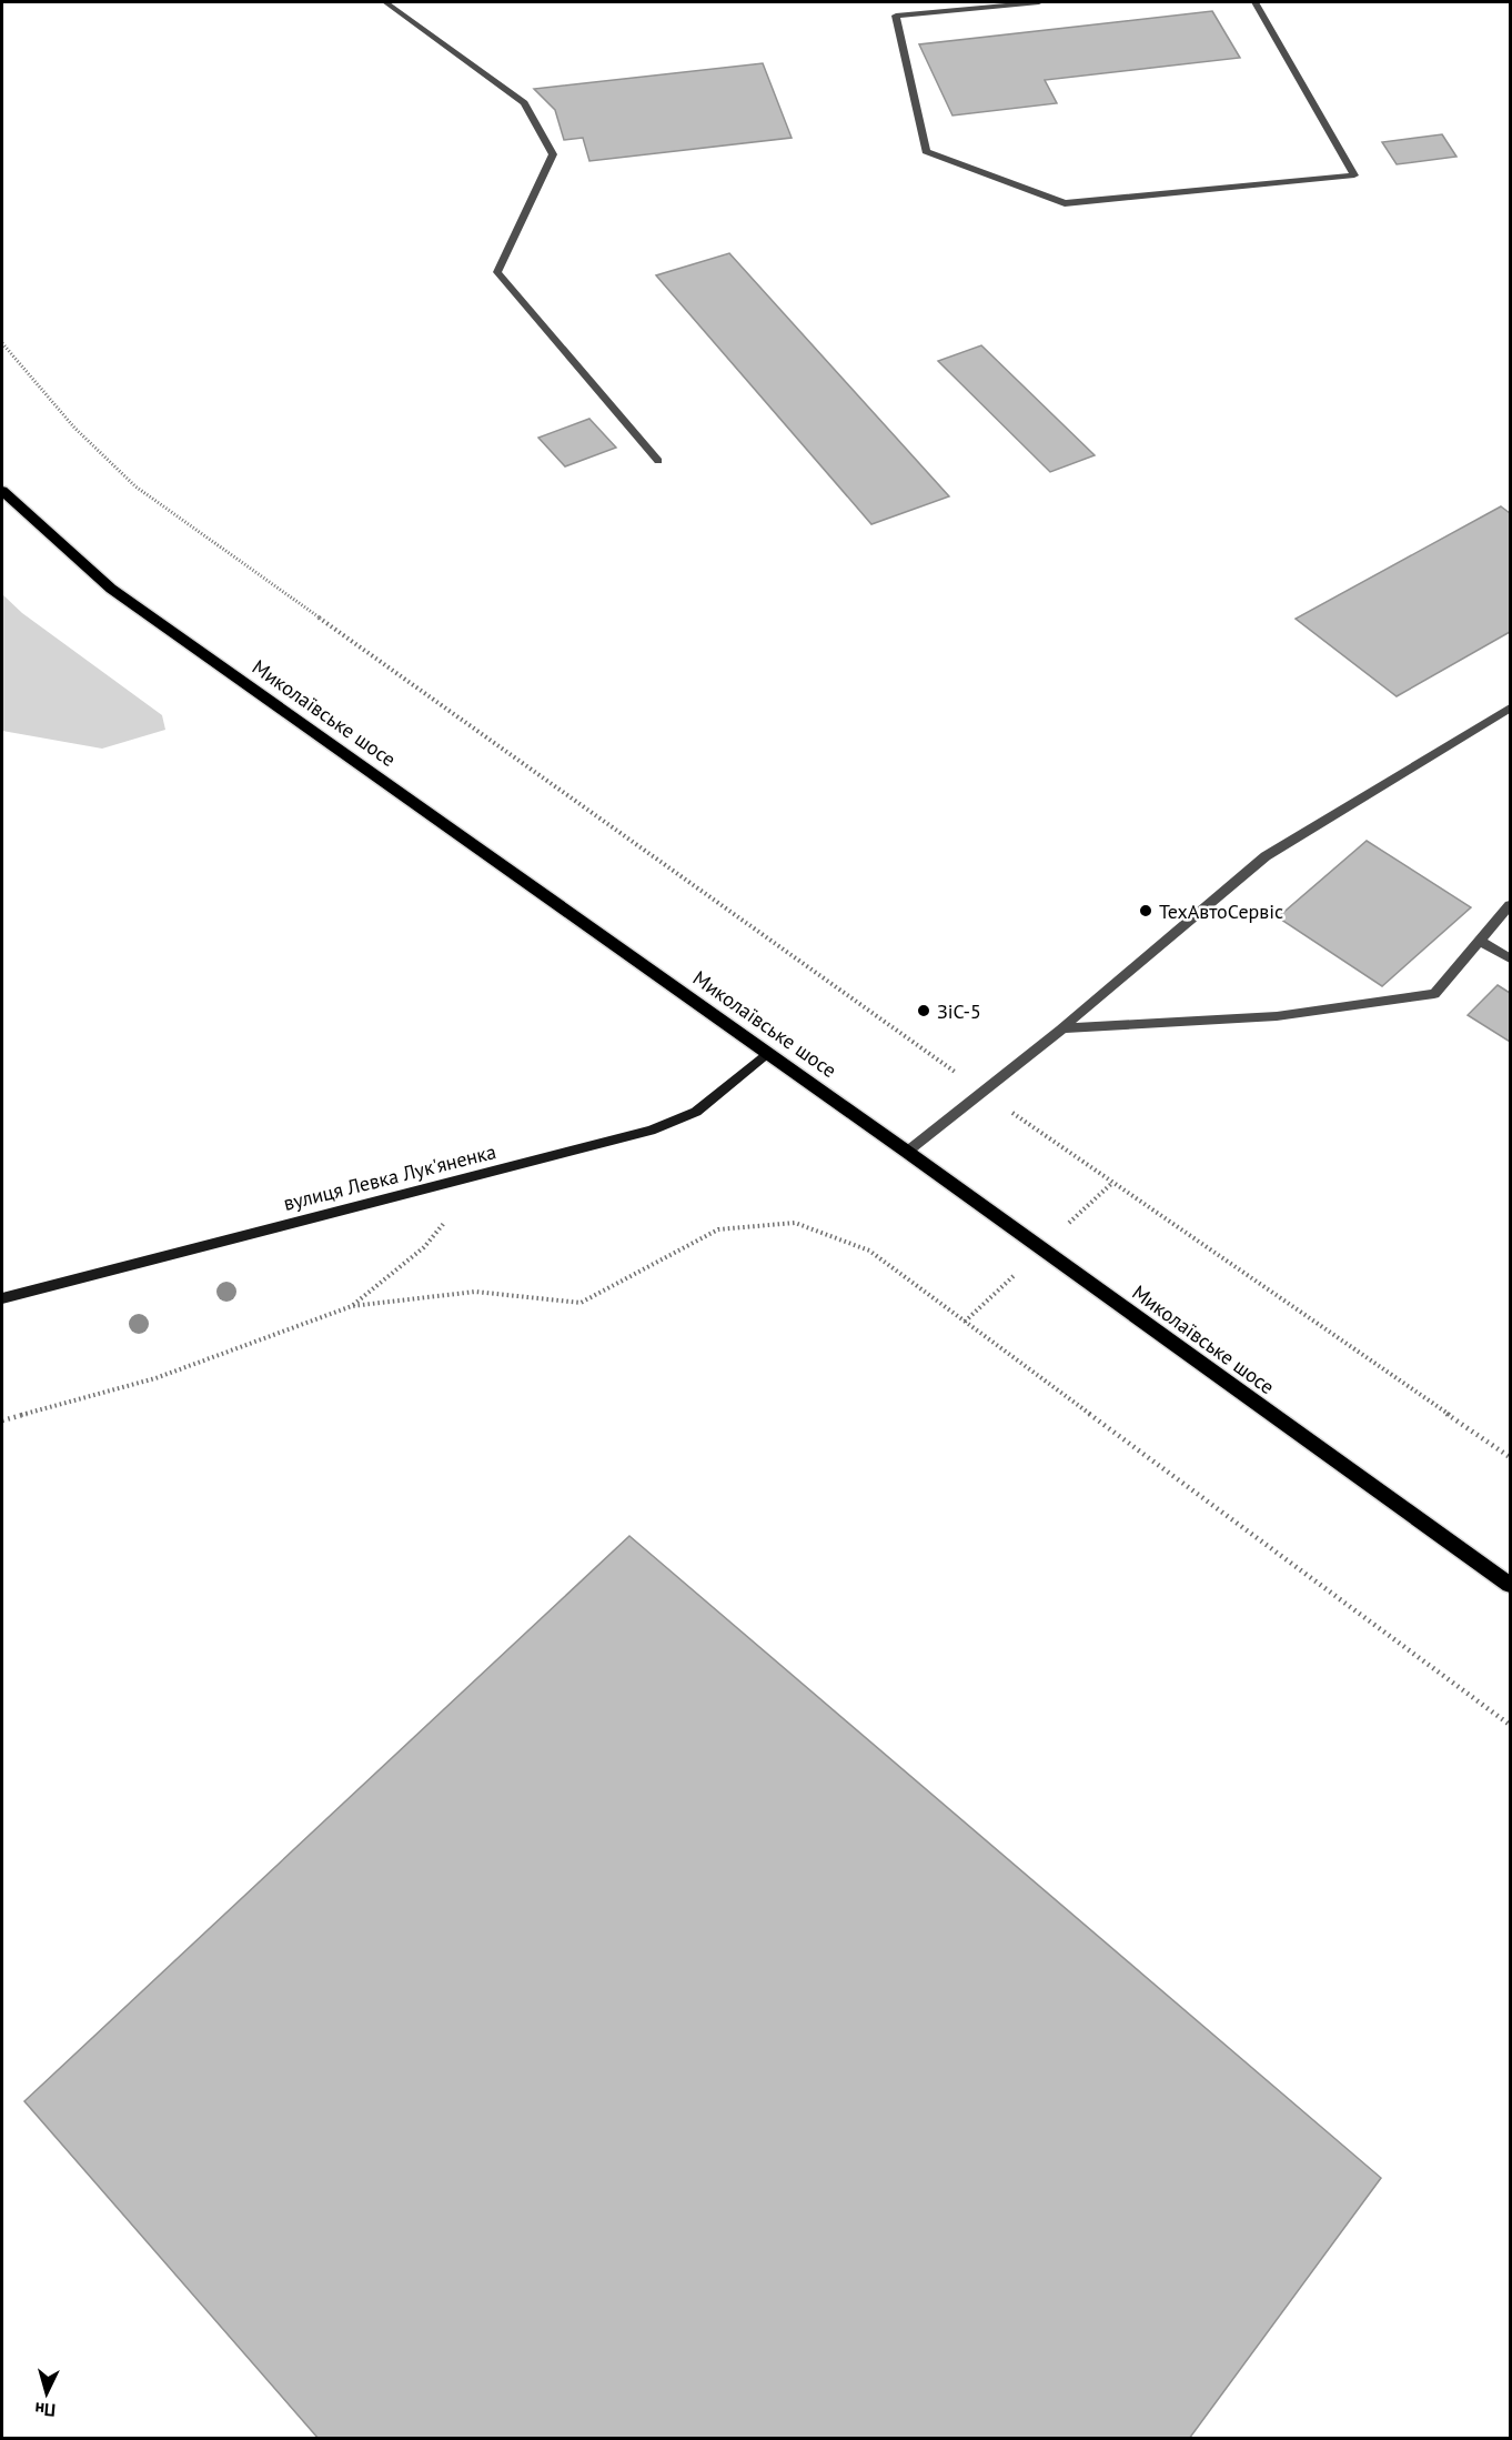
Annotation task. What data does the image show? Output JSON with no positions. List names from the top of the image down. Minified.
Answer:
{"streets":{"main road":["Миколаївське шосе"],"street":["вулиця Левка Лук'яненка"]},"crossings":[["Миколаївське шосе","вулиця Левка Лук'яненка"]],"places":["ТехАвтоСервіс","ЗіС-5"],"north":"bottom"}
